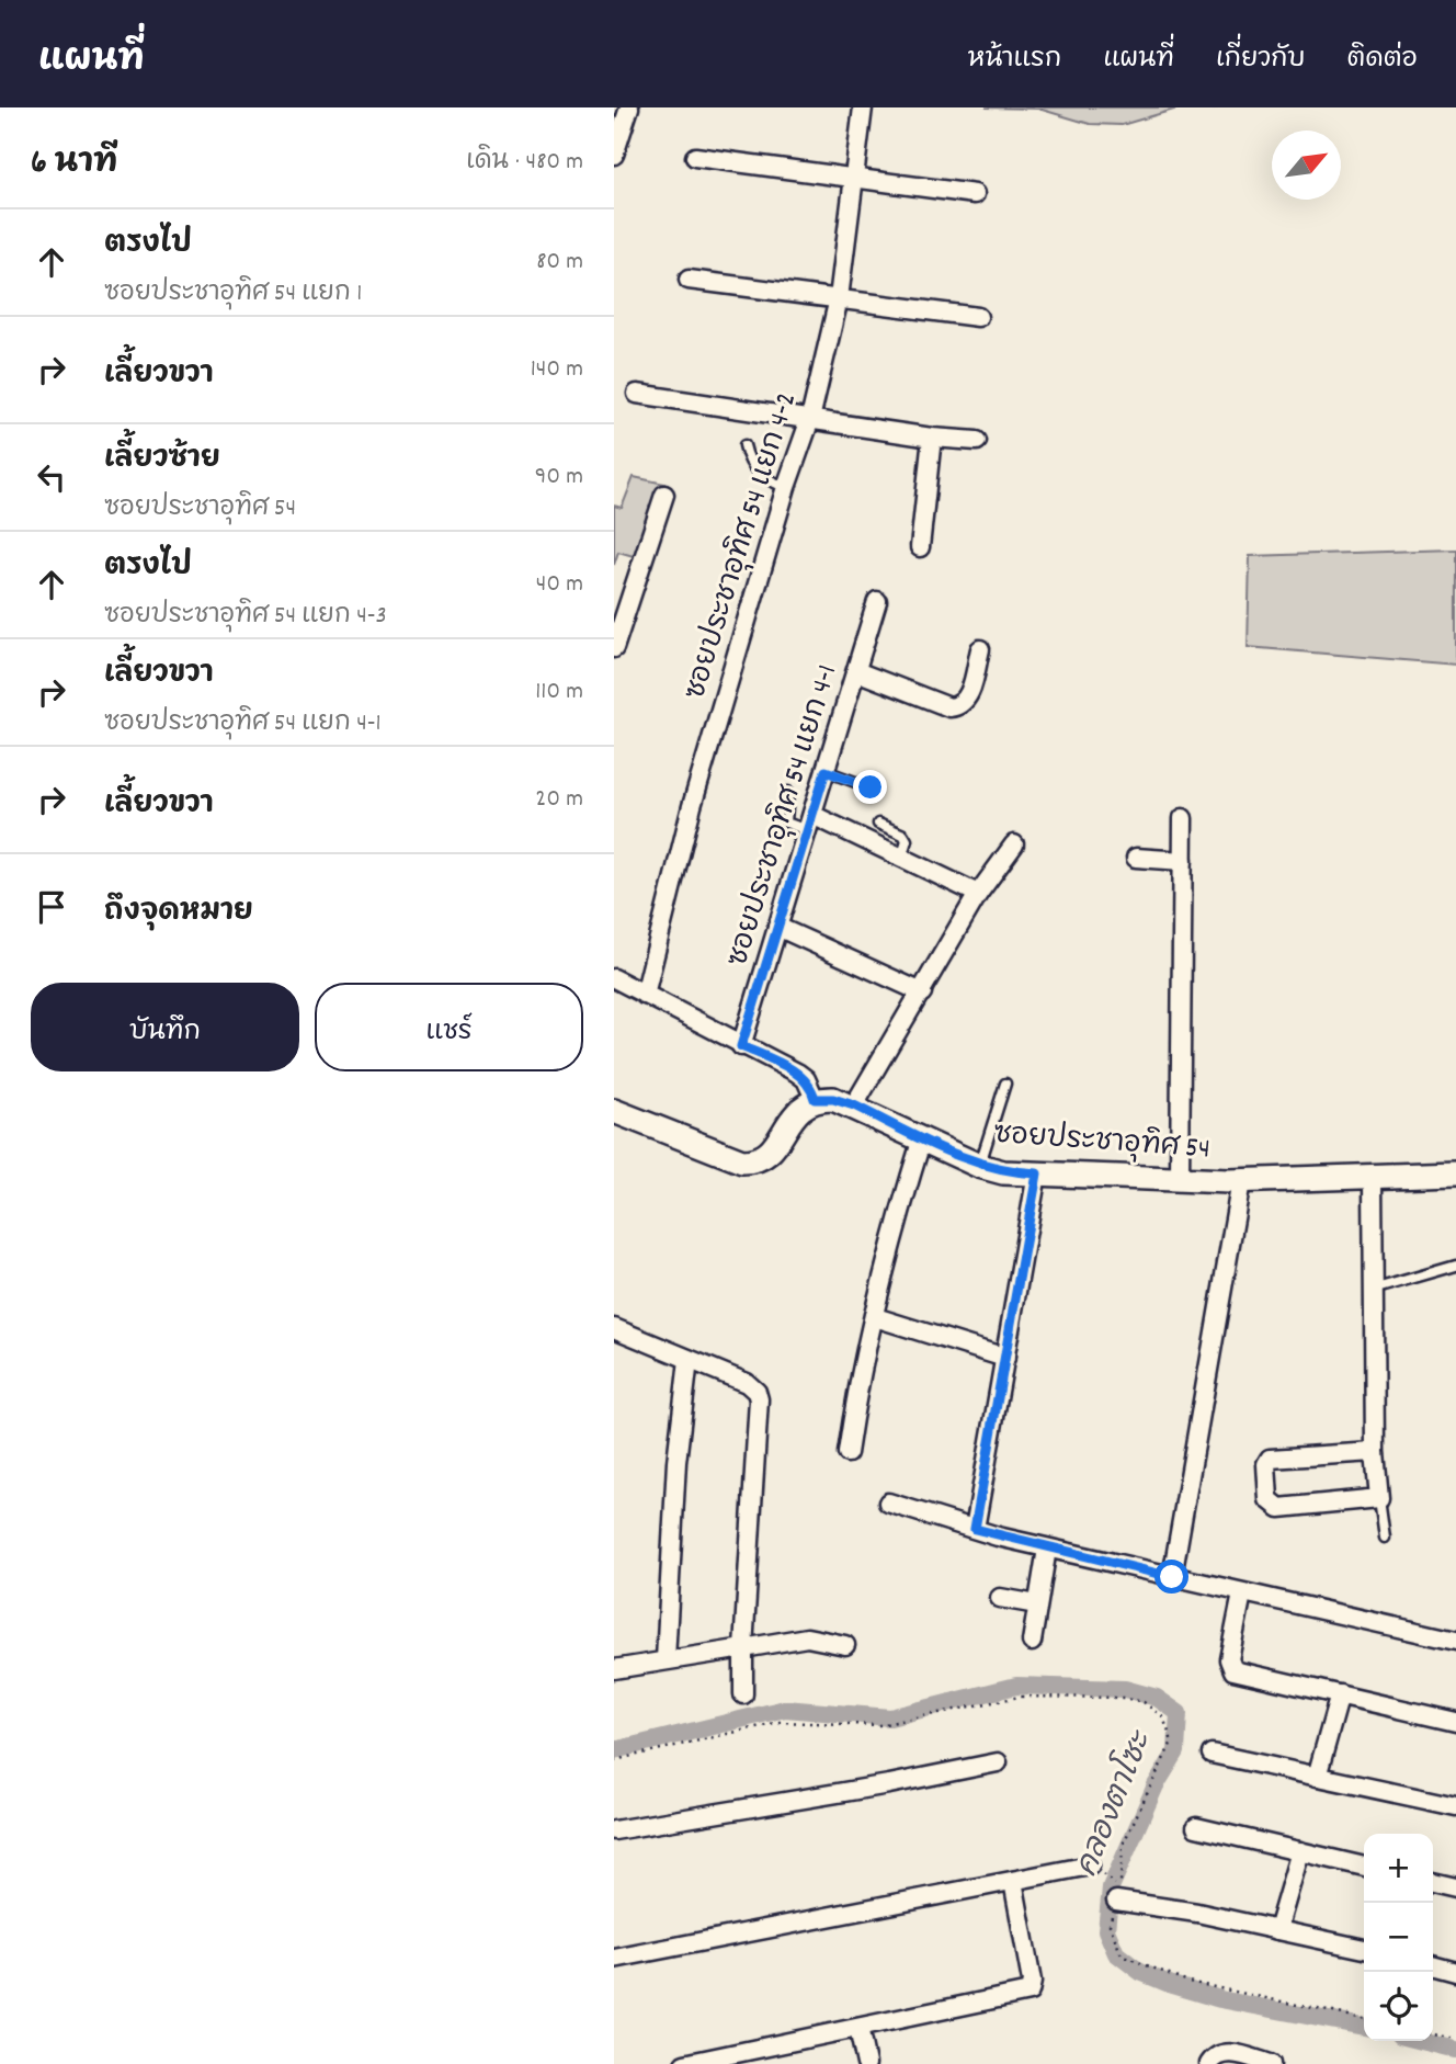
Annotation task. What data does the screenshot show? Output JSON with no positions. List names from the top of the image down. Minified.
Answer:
{"streets":{"street":["ซอยประชาอุทิศ 54 แยก 4-2","ซอยประชาอุทิศ 54 แยก 4-1","ซอยประชาอุทิศ 54"]},"water":["คลองตาโซะ"],"north":"top right","page":{"header":"แผนที่","nav":["หน้าแรก","แผนที่","เกี่ยวกับ","ติดต่อ"],"heading":["6 นาที","เดิน · 480 m"],"list":[["ตรงไป","ซอยประชาอุทิศ 54 แยก 1","80 m"],["เลี้ยวขวา","140 m"],["เลี้ยวซ้าย","ซอยประชาอุทิศ 54","90 m"],["ตรงไป","ซอยประชาอุทิศ 54 แยก 4-3","40 m"],["เลี้ยวขวา","ซอยประชาอุทิศ 54 แยก 4-1","110 m"],["เลี้ยวขวา","20 m"],"ถึงจุดหมาย"],"buttons":["บันทึก","แชร์"],"map_buttons":["+","−"]}}
